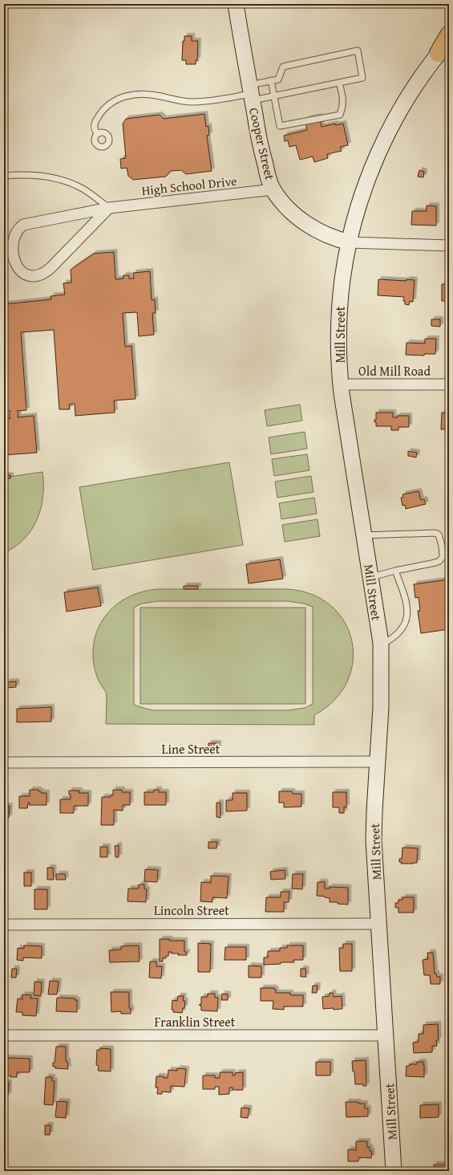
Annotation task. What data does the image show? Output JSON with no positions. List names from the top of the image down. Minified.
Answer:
{"streets":{"street":["Cooper Street","High School Drive","Mill Street","Old Mill Road","Line Street","Lincoln Street","Franklin Street"]},"crossings":[["Cooper Street","High School Drive"],["Cooper Street","Mill Street"],["Mill Street","Old Mill Road"],["Mill Street","Line Street"],["Mill Street","Lincoln Street"],["Mill Street","Franklin Street"]]}
